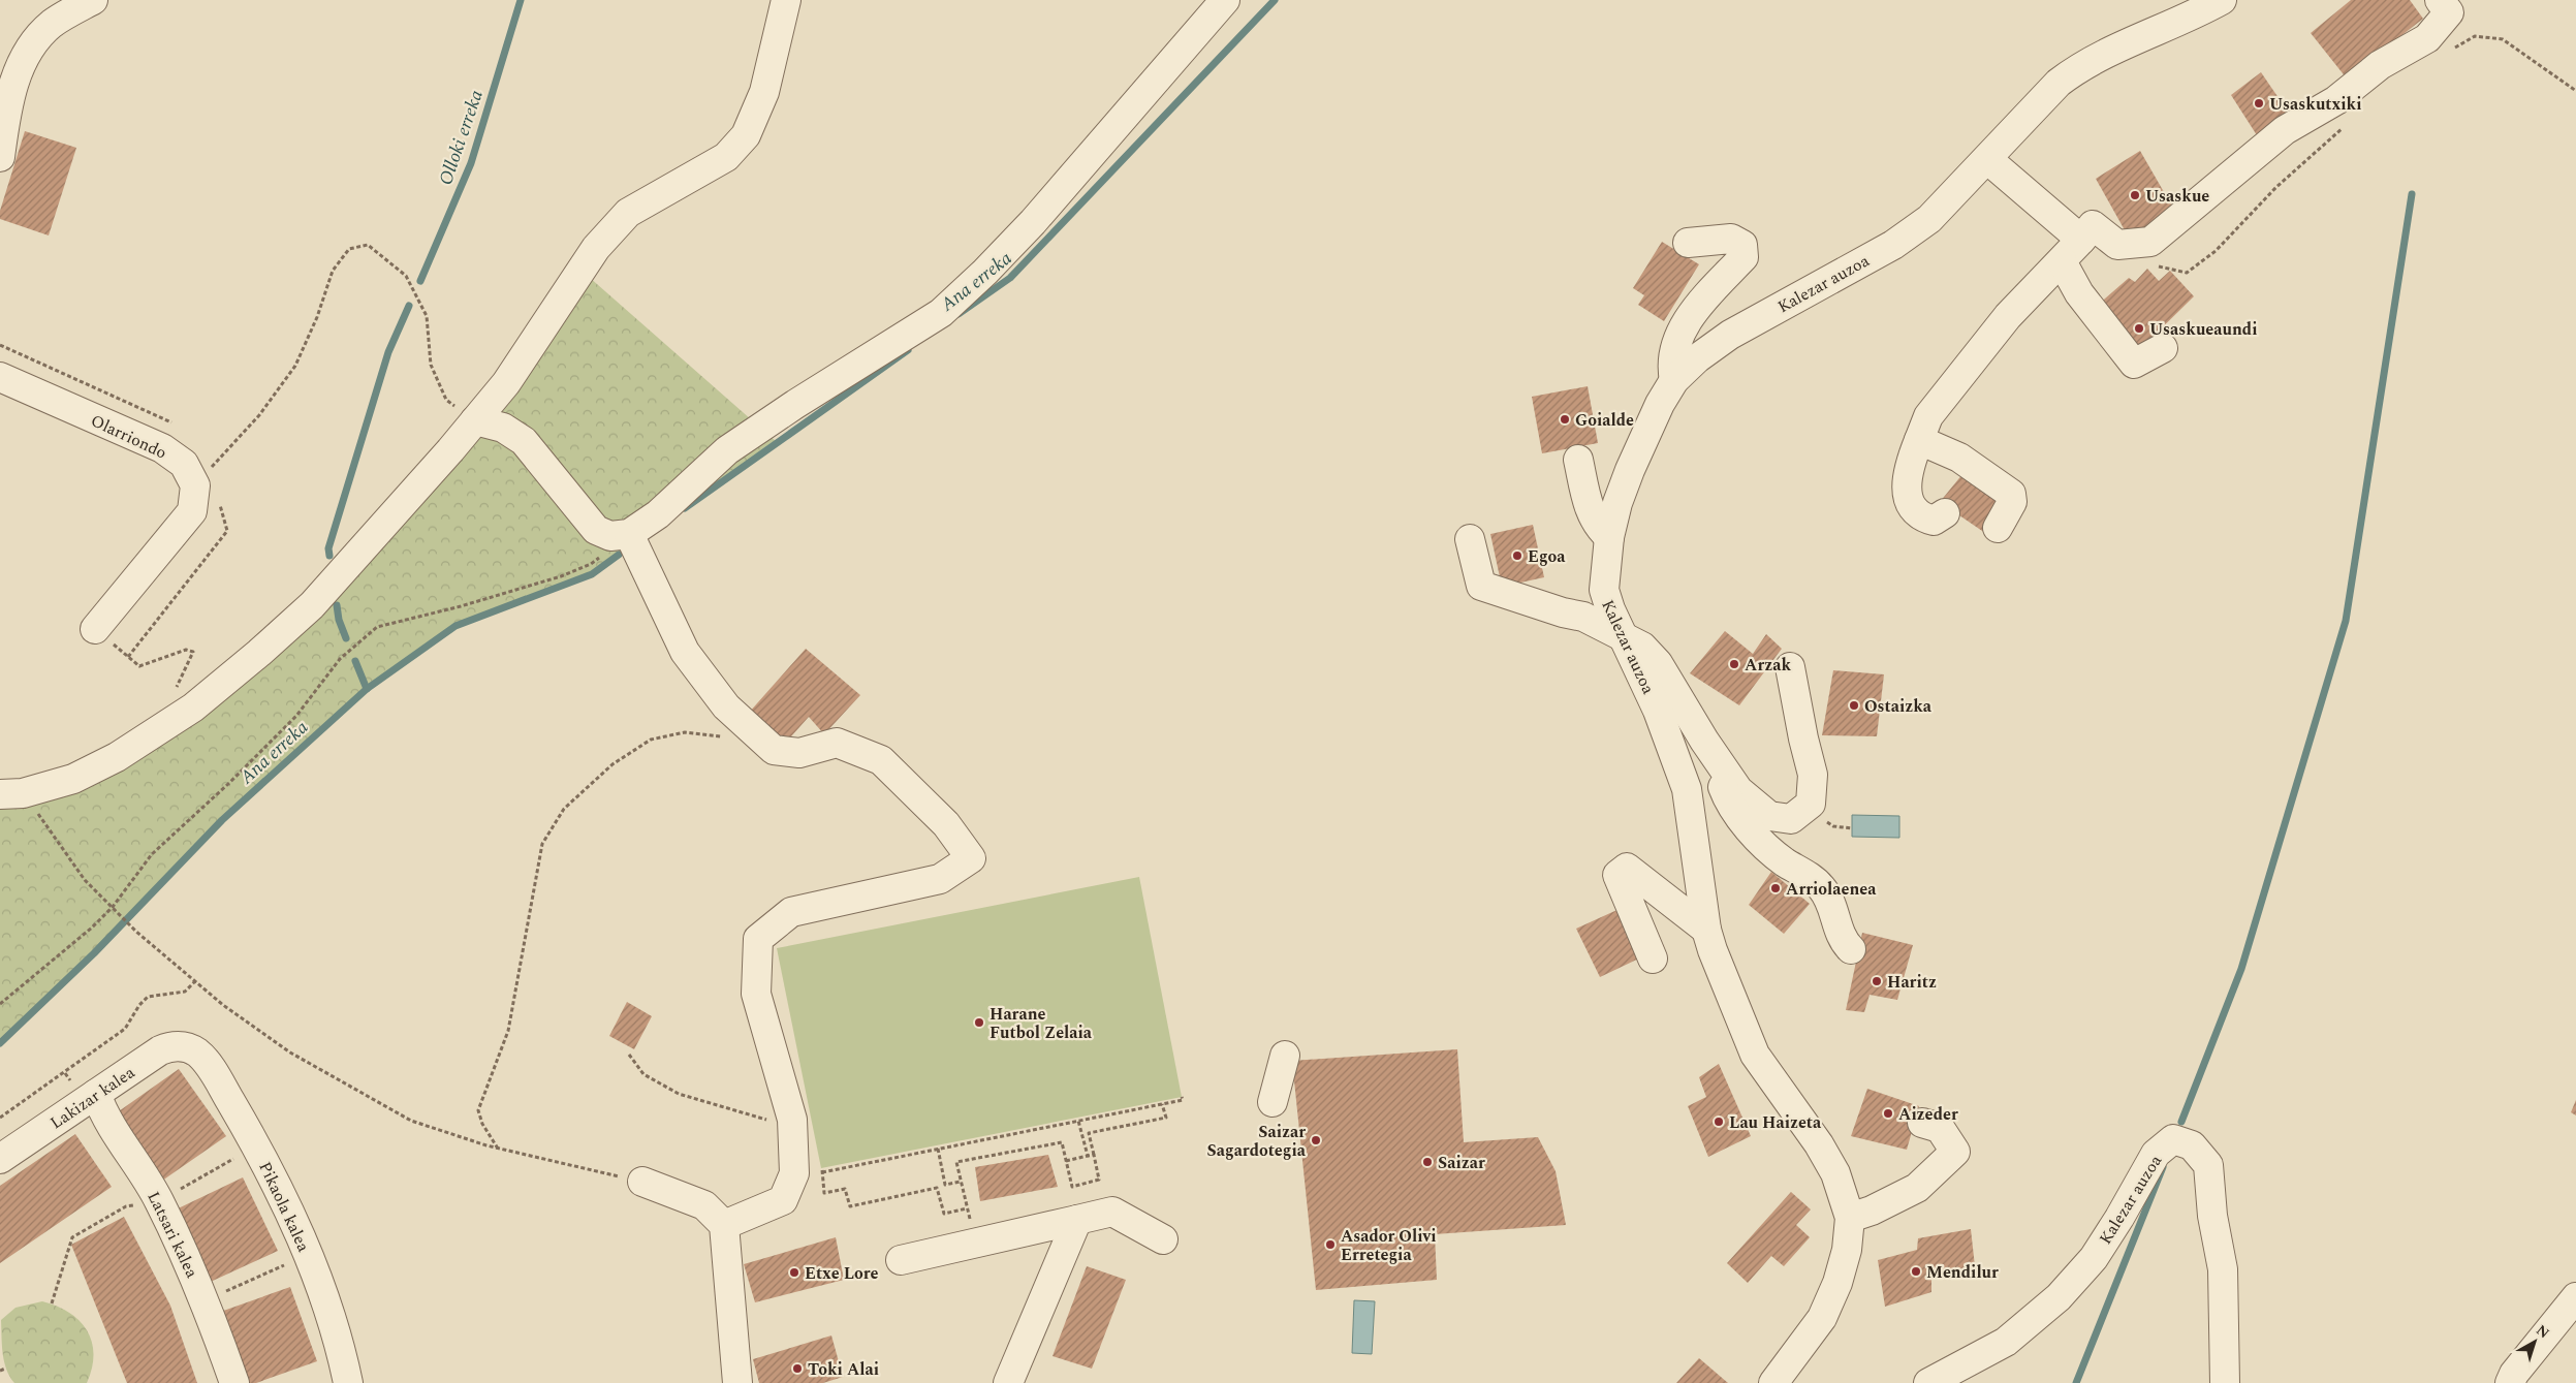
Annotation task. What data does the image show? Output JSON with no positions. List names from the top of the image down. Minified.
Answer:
{"streets":{"street":["Kalezar auzoa","Olarriondo","Lakizar kalea","Pikaola kalea","Latsari kalea"]},"crossings":[["Lakizar kalea","Pikaola kalea"],["Lakizar kalea","Latsari kalea"]],"water":["Olloki erreka","Ana erreka"],"places":["Usaskutxiki","Usaskue","Usaskueaundi","Goialde","Egoa","Arzak","Ostaizka","Arriolaenea","Haritz","Harane Futbol Zelaia","Aizeder","Lau Haizeta","Saizar Sagardotegia","Saizar","Asador Olivi Erretegia","Mendilur","Etxe Lore","Toki Alai"],"north":"top right"}
